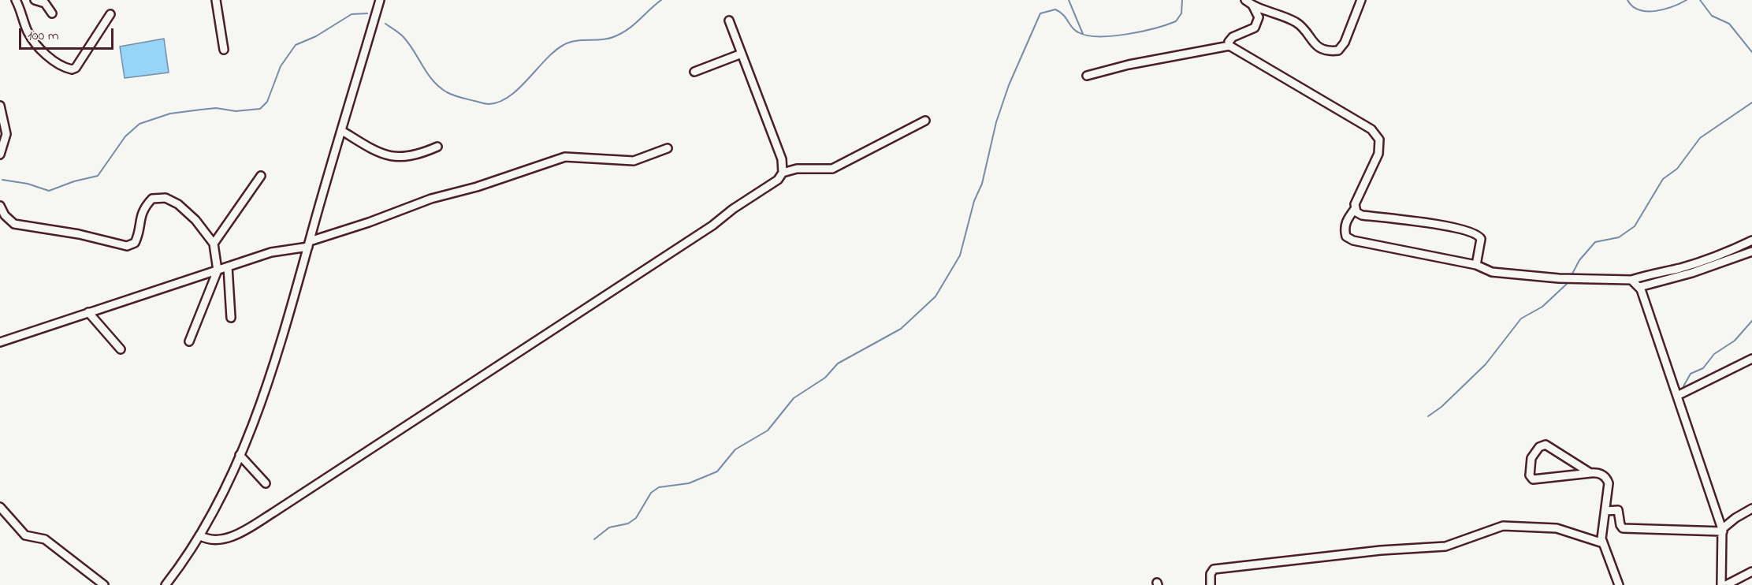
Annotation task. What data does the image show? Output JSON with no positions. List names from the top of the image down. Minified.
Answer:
{"scale_bar":"100 m"}
